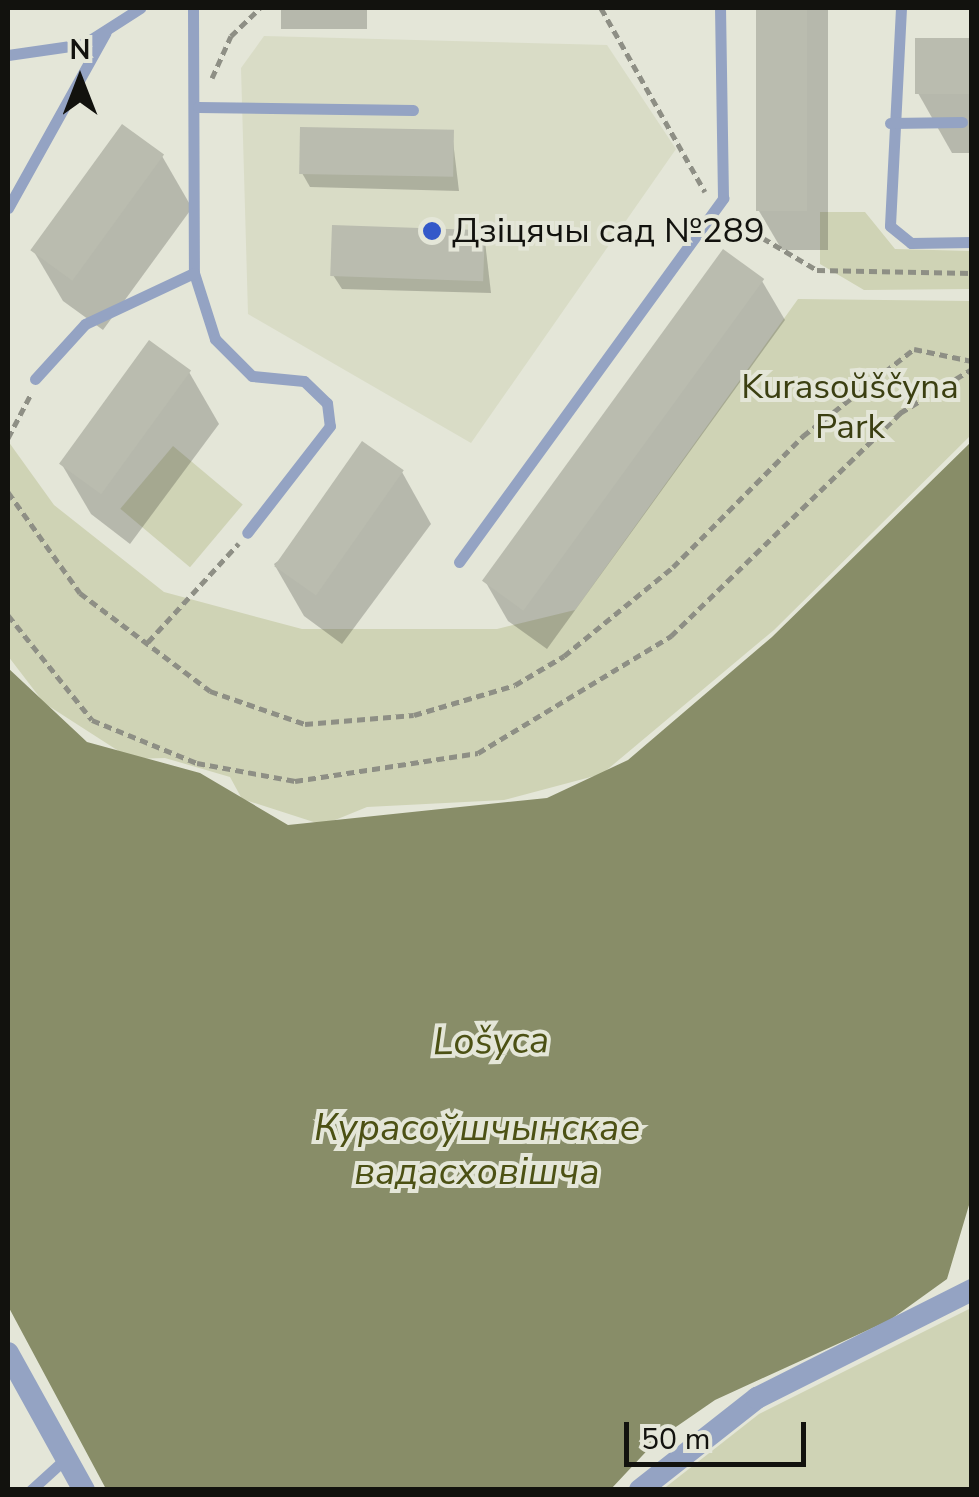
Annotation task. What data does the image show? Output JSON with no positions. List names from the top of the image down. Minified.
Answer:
{"water":["Lošyca","Курасоўшчынскае вадасховішча"],"parks":["Kurasoŭščyna Park"],"places":["Дзіцячы сад №289"],"scale_bar":"50 m","north":"top"}
